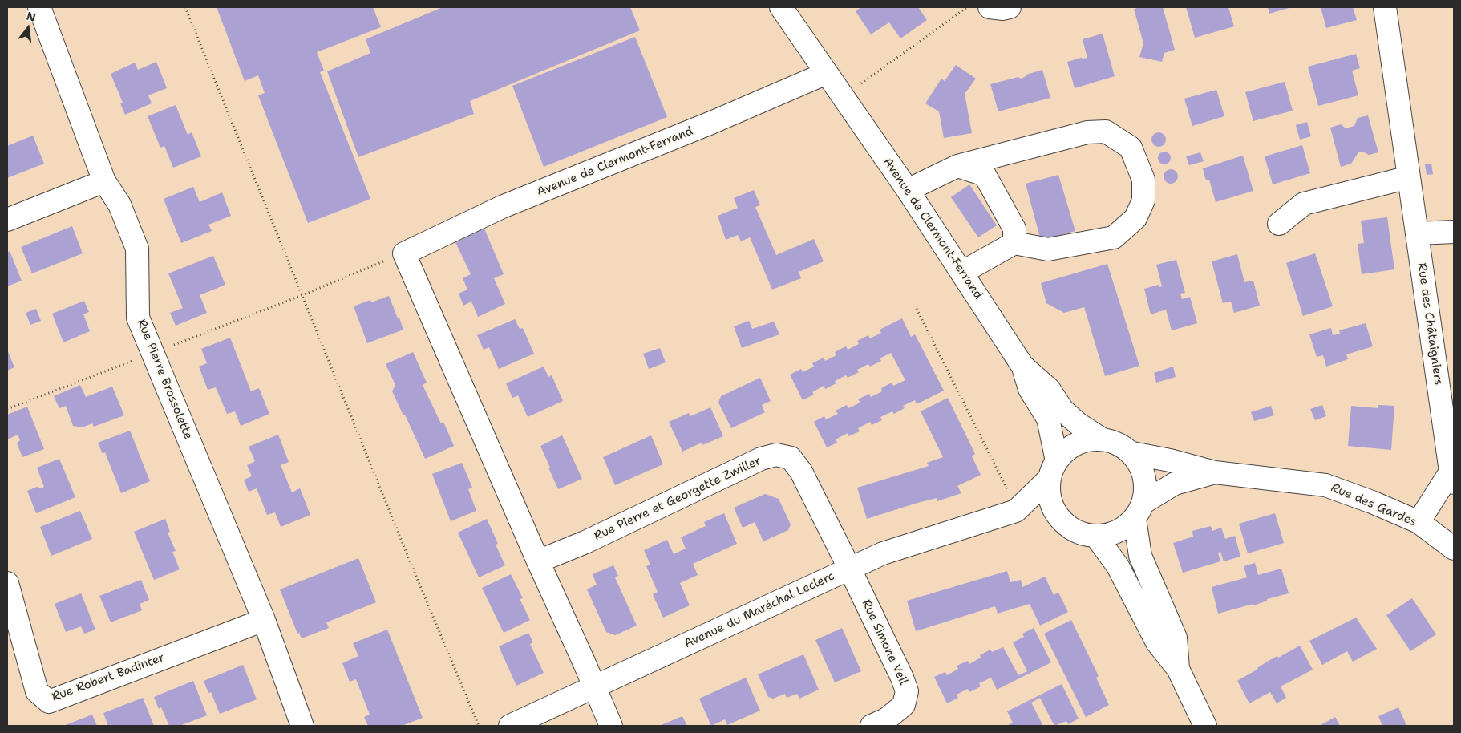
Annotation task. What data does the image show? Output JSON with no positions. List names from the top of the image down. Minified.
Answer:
{"streets":{"street":["Avenue de Clermont-Ferrand","Rue des Châtaigniers","Rue Pierre Brossolette","Rue Pierre et Georgette Zwiller","Rue des Gardes","Avenue du Maréchal Leclerc","Rue Simone Veil","Rue Robert Badinter"]},"crossings":[["Avenue de Clermont-Ferrand","Rue des Gardes"],["Avenue de Clermont-Ferrand","Avenue du Maréchal Leclerc"],["Rue des Châtaigniers","Rue des Gardes"],["Rue Pierre Brossolette","Rue Robert Badinter"],["Rue Pierre et Georgette Zwiller","Avenue du Maréchal Leclerc"],["Rue Pierre et Georgette Zwiller","Rue Simone Veil"],["Rue des Gardes","Avenue du Maréchal Leclerc"],["Avenue du Maréchal Leclerc","Rue Simone Veil"]],"north":"top"}
